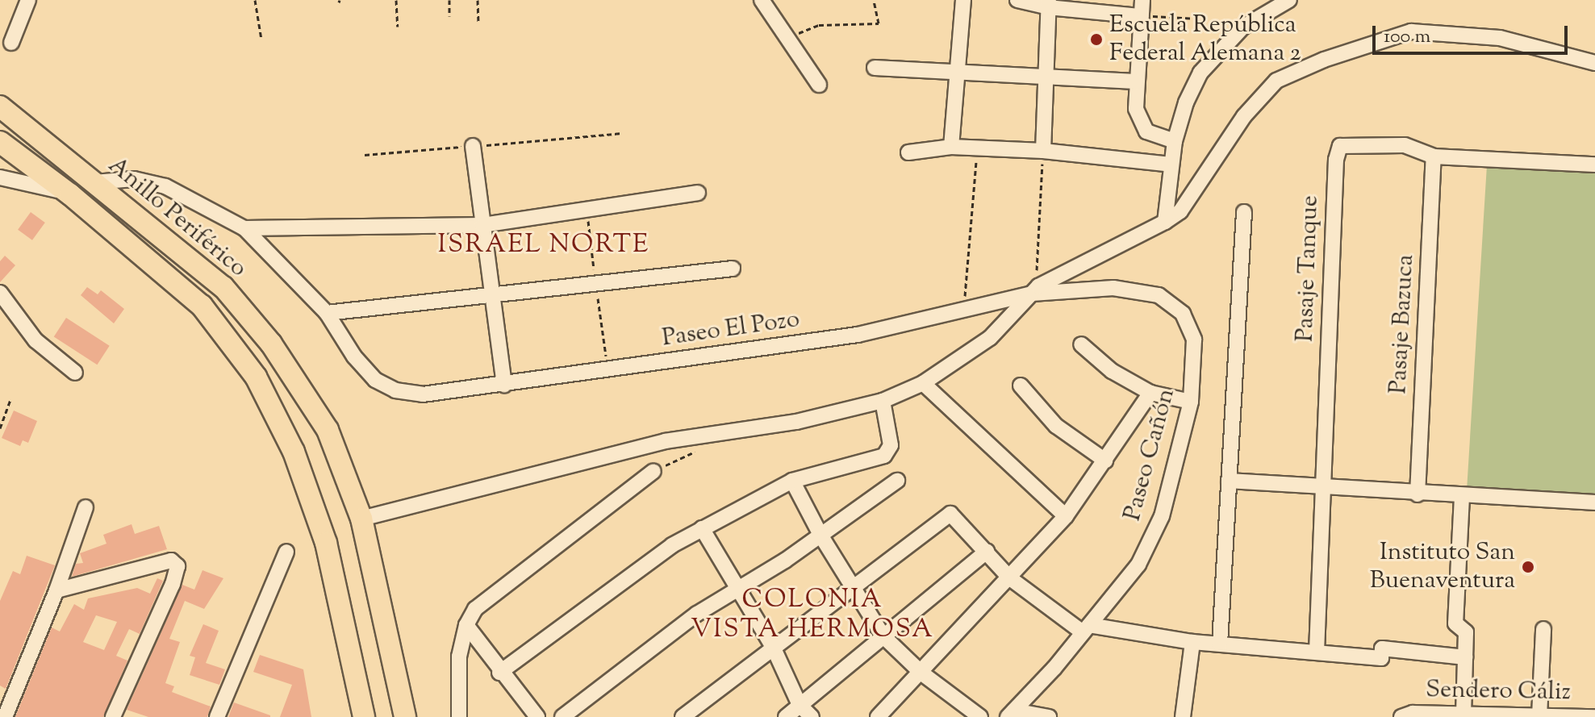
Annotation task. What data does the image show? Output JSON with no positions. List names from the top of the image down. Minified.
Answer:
{"streets":{"highway":["Anillo Periférico"],"street":["Pasaje Tanque","Pasaje Bazuca","Paseo El Pozo","Paseo Cañón","Sendero Cáliz"]},"crossings":[["Anillo Periférico","Paseo El Pozo"],["Pasaje Tanque","Pasaje Bazuca"],["Paseo El Pozo","Paseo Cañón"]],"districts":["ISRAEL NORTE","COLONIA VISTA HERMOSA"],"places":["Escuela República Federal Alemana 2","Instituto San Buenaventura"],"scale_bar":"100 m"}
